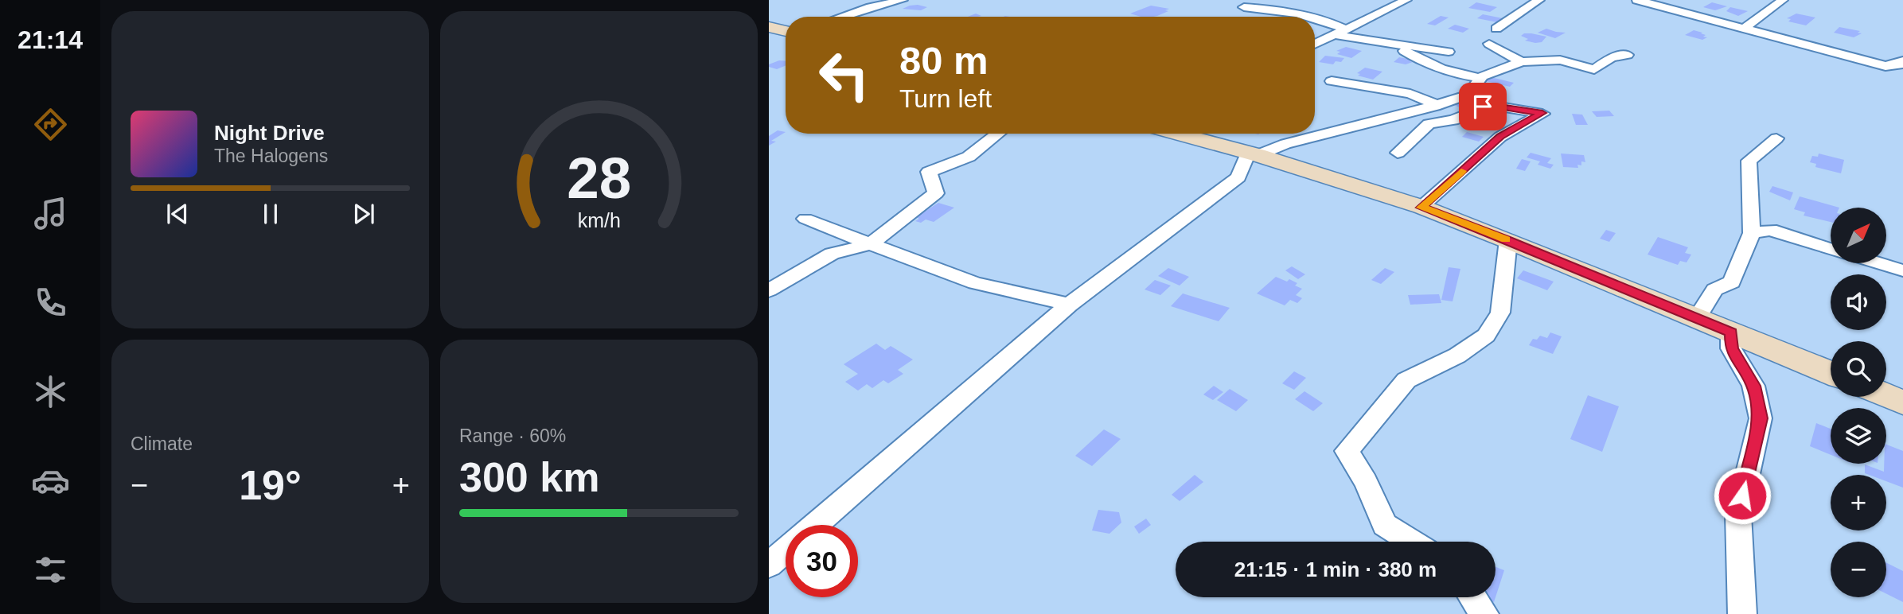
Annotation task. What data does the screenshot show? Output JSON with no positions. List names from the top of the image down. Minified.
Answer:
{"north":"top right","page":{"tabs":"21:14","turn":["80 m","Turn left"],"song":["Night Drive","The Halogens"],"map_buttons":["+","−"],"tile":["Climate",["Range · 60%","300 km"]],"heat":["−","19°","+"],"limit":"30","trip":"21:15 · 1 min · 380 m","gauge":["28","km/h"]}}
